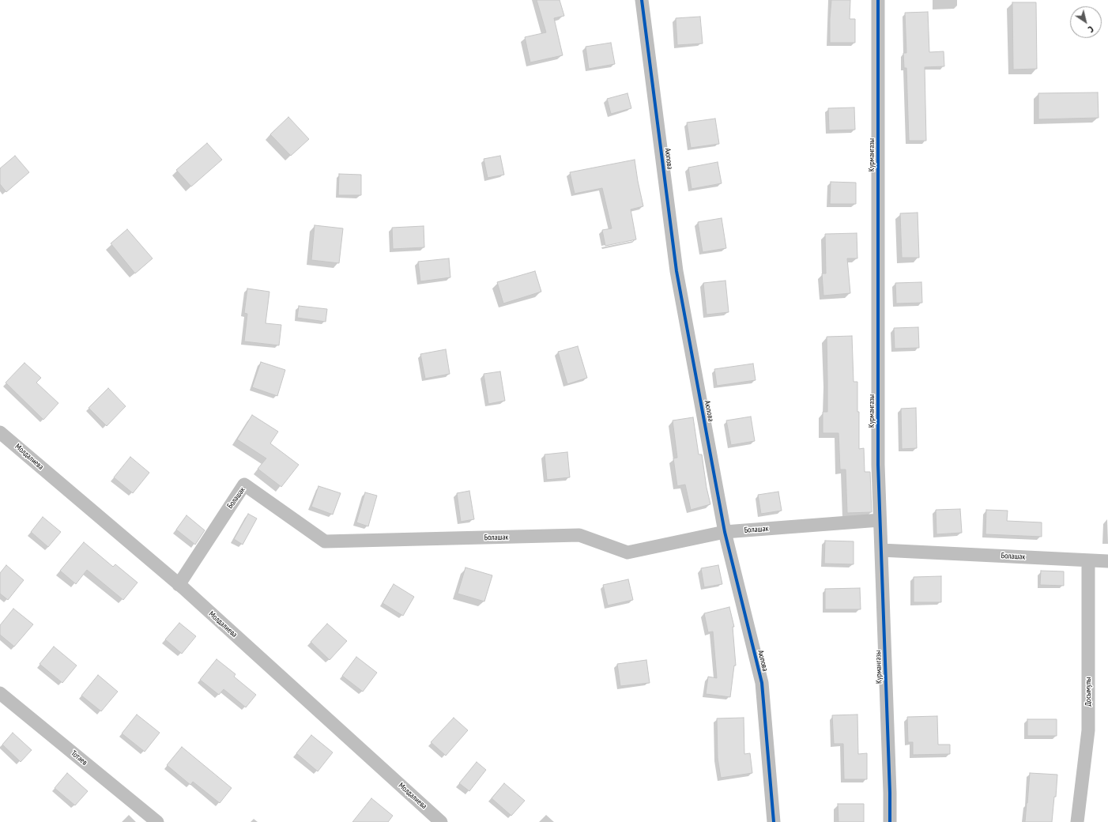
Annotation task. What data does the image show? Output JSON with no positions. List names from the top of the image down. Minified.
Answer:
{"streets":{"street":["Курмангазы","Аюпова","Молдалиева","Болашак","Досымулы","Тотаев"]},"crossings":[["Курмангазы","Болашак"],["Аюпова","Болашак"],["Молдалиева","Болашак"],["Болашак","Досымулы"]],"north":"bottom right"}
